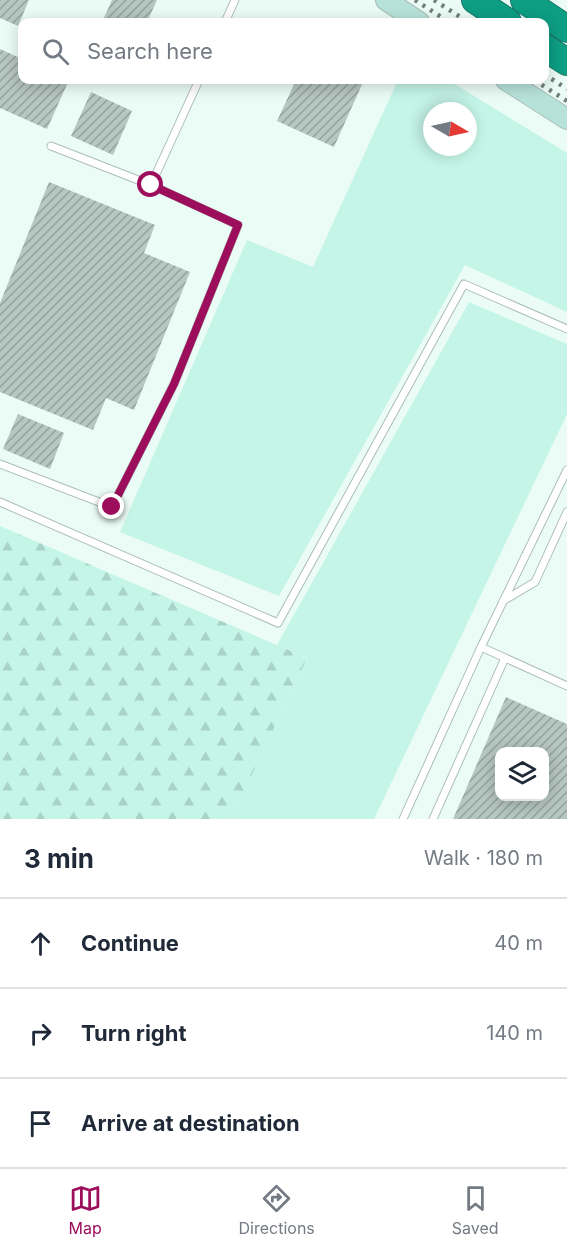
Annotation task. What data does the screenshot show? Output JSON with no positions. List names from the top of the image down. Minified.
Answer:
{"north":"right","page":{"search":"Search here","heading":["3 min","Walk · 180 m"],"list":[["Continue","40 m"],["Turn right","140 m"],"Arrive at destination"],"nav":["Map","Directions","Saved"]}}
